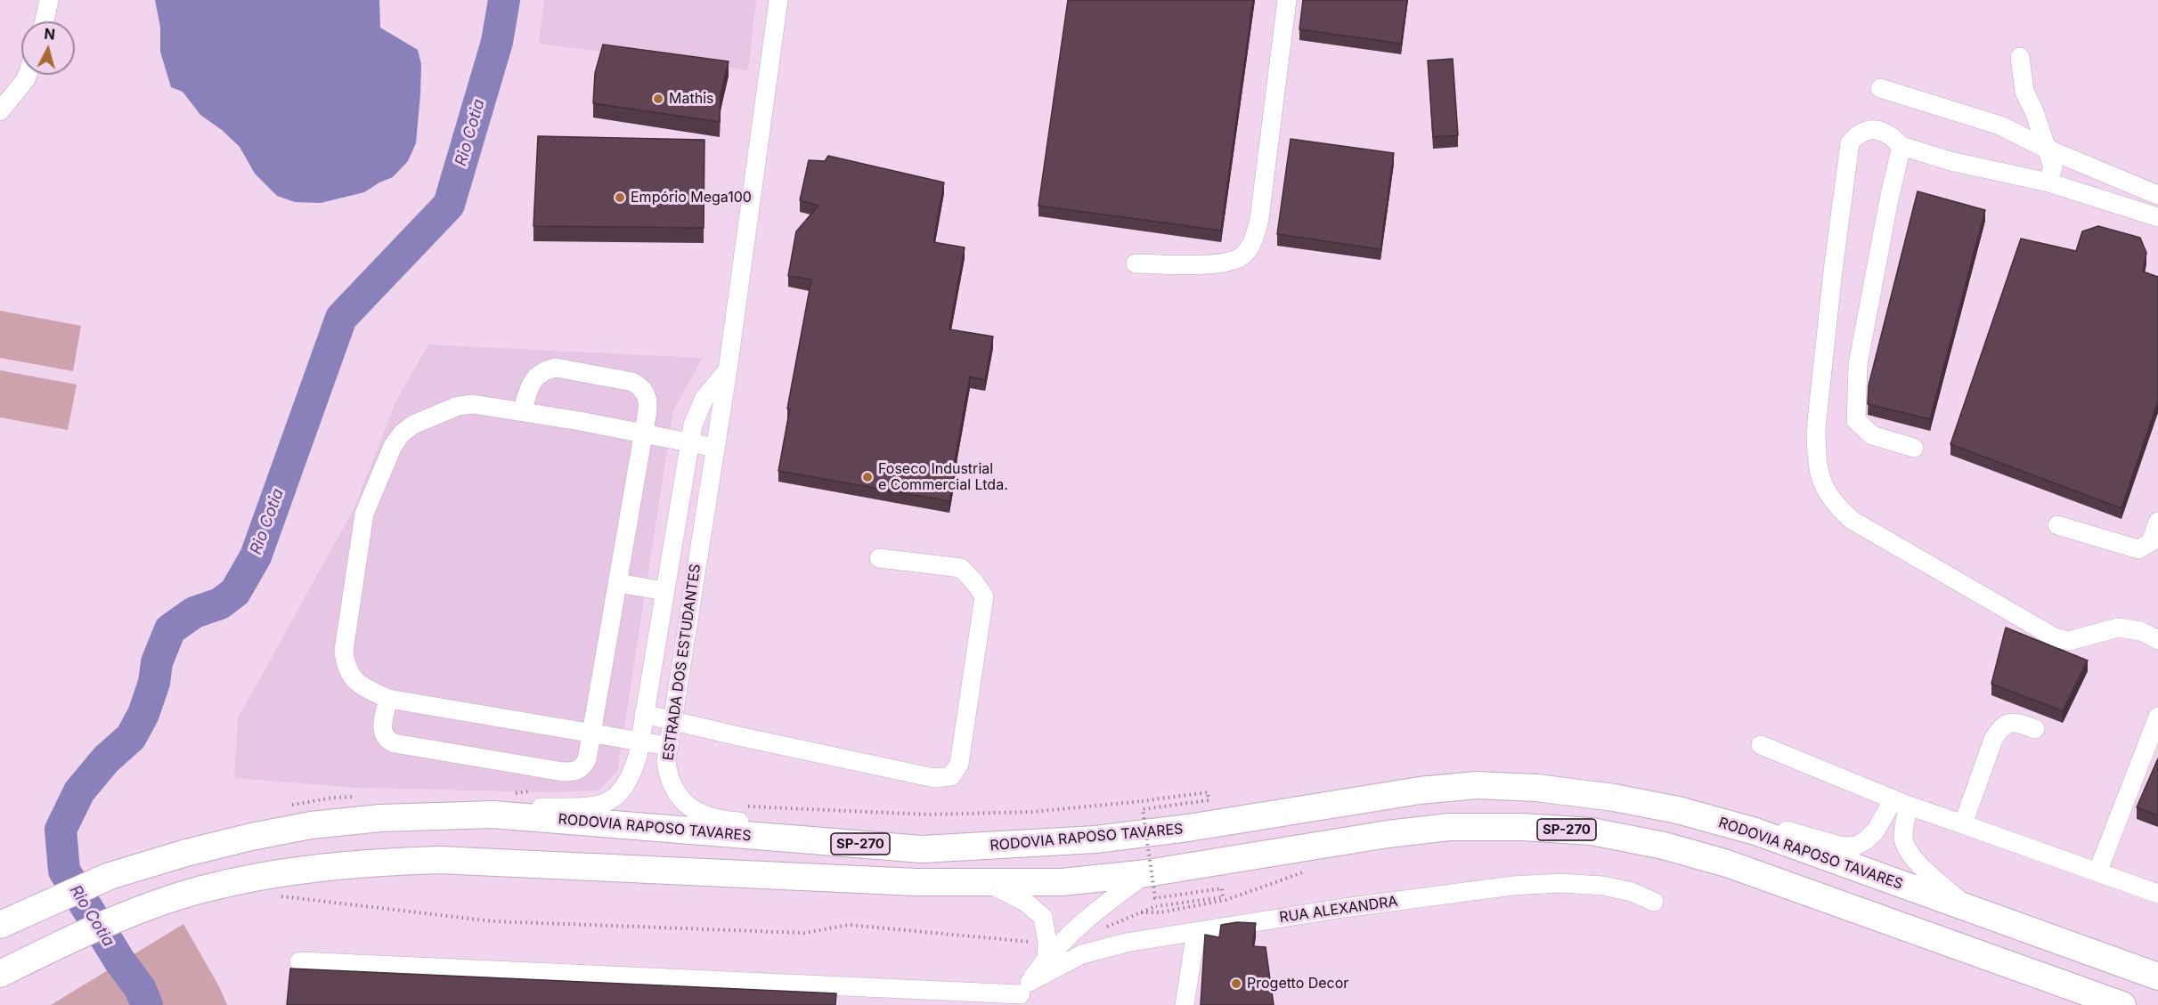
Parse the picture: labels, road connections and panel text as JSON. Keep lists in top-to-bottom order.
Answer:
{
  "streets": {
    "highway": ["RODOVIA RAPOSO TAVARES", "SP-270"],
    "street": ["ESTRADA DOS ESTUDANTES", "RUA ALEXANDRA"]
  },
  "crossings": [
    ["ESTRADA DOS ESTUDANTES", "RODOVIA RAPOSO TAVARES"]
  ],
  "water": ["Rio Cotia"],
  "places": [
    "Mathis",
    "Empório Mega100",
    "Foseco Industrial e Commercial Ltda.",
    "Progetto Decor"
  ],
  "north": "top"
}
